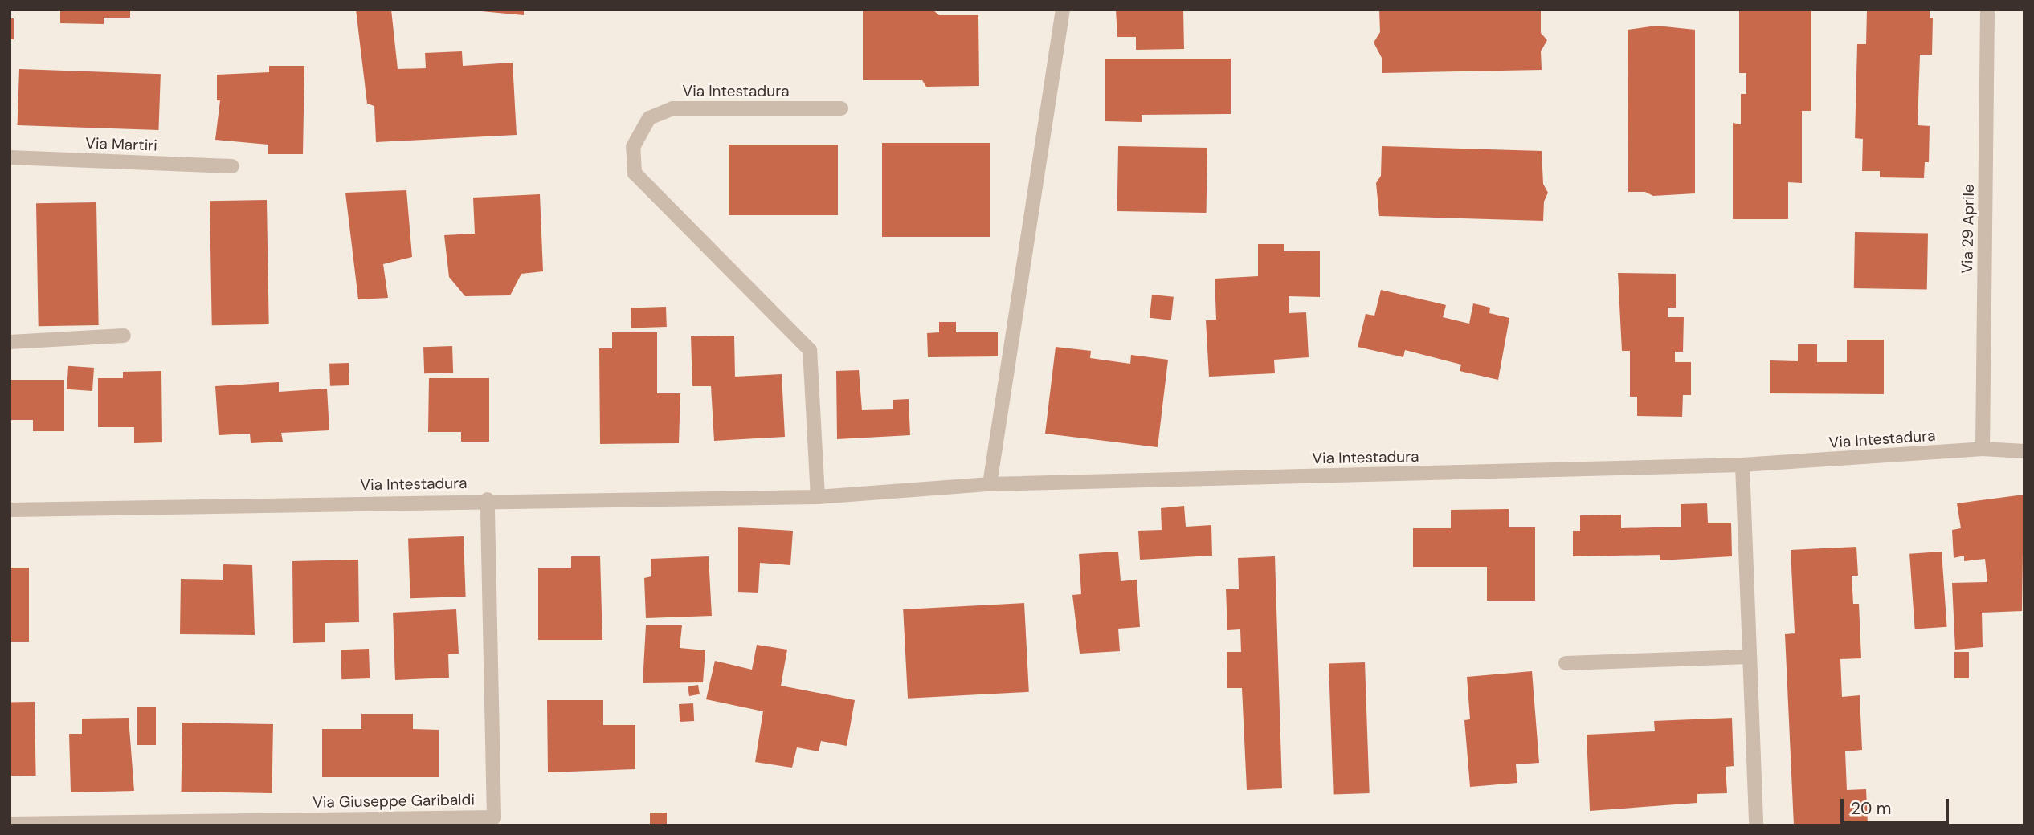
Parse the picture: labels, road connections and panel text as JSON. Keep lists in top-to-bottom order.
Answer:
{
  "streets": {
    "street": [
      "Via Intestadura",
      "Via Martiri",
      "Via 29 Aprile",
      "Via Giuseppe Garibaldi"
    ]
  },
  "crossings": [
    ["Via Intestadura", "Via 29 Aprile"],
    ["Via Intestadura", "Via Giuseppe Garibaldi"]
  ],
  "scale_bar": "20 m"
}
